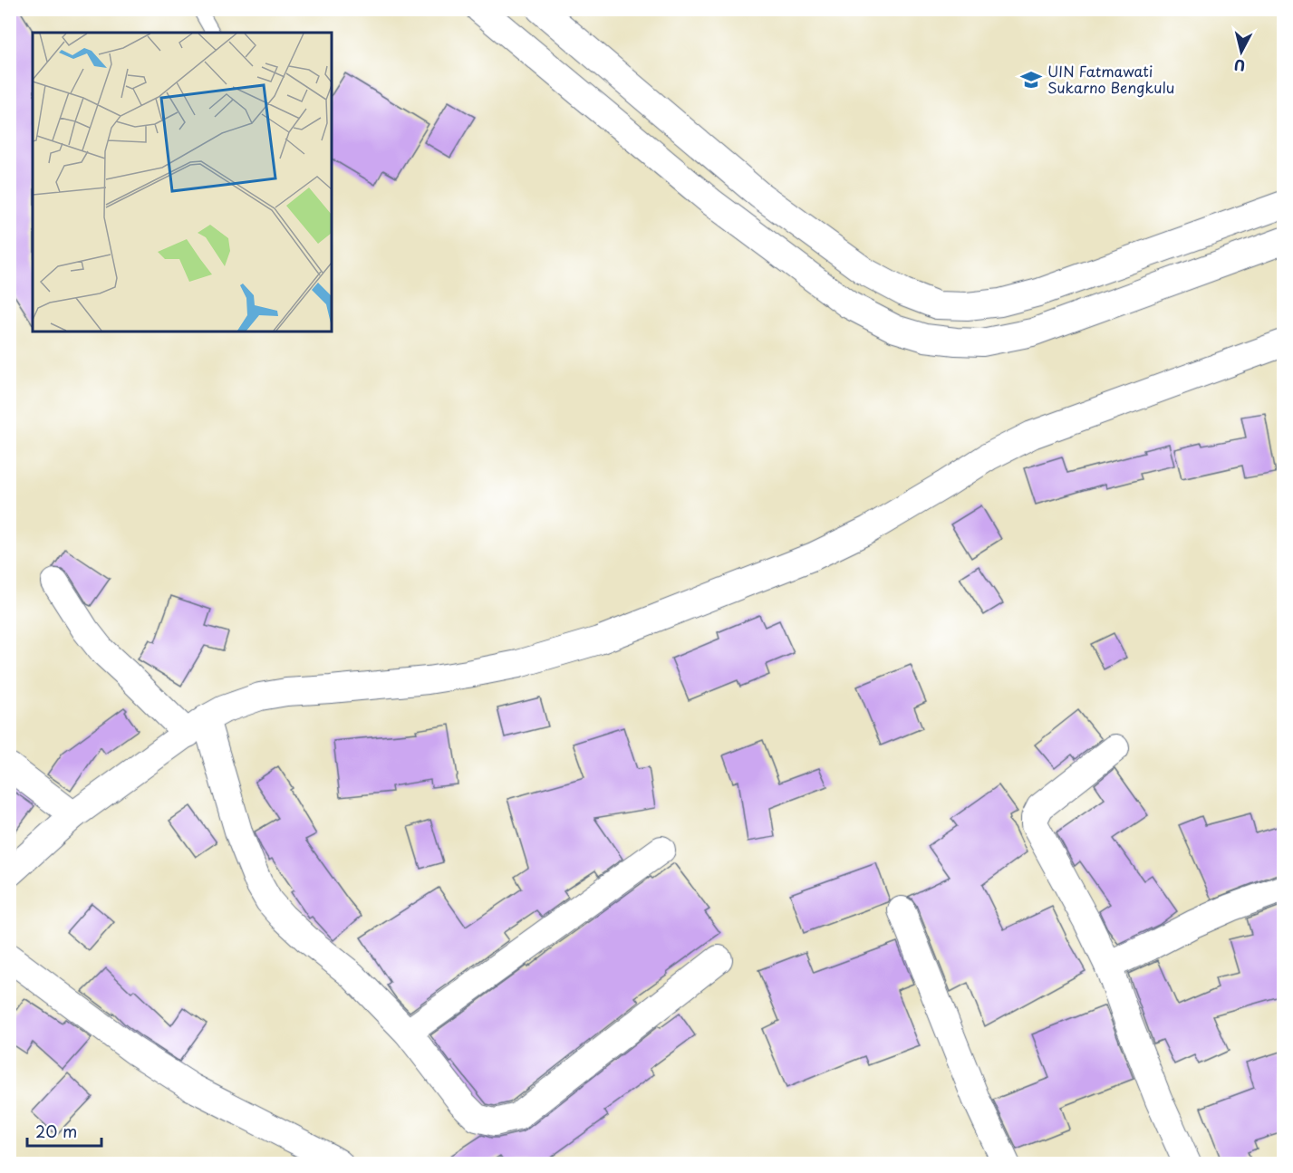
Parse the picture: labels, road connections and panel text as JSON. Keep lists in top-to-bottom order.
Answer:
{
  "places": {
    "school or university": ["UIN Fatmawati Sukarno Bengkulu"]
  },
  "scale_bar": "20 m",
  "north": "bottom"
}
